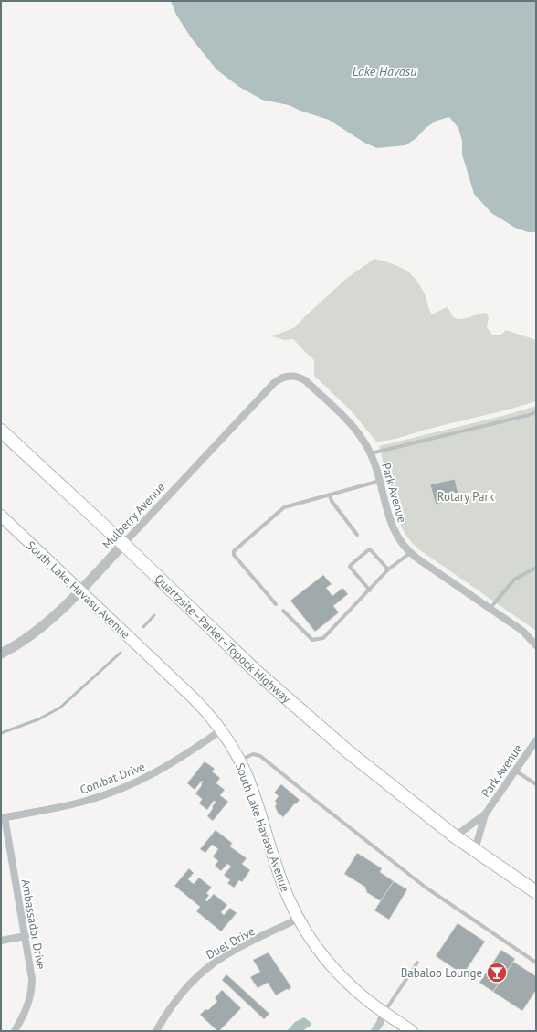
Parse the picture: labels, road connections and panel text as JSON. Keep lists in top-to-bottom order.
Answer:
{
  "streets": {
    "highway": ["Quartzsite–Parker–Topock Highway"],
    "main road": ["South Lake Havasu Avenue"],
    "street": [
      "Park Avenue",
      "Mulberry Avenue",
      "Combat Drive",
      "Ambassador Drive",
      "Duel Drive"
    ]
  },
  "crossings": [
    ["Park Avenue", "Mulberry Avenue"],
    ["Park Avenue", "Quartzsite–Parker–Topock Highway"],
    ["Mulberry Avenue", "South Lake Havasu Avenue"],
    ["Mulberry Avenue", "Quartzsite–Parker–Topock Highway"],
    ["South Lake Havasu Avenue", "Combat Drive"],
    ["South Lake Havasu Avenue", "Duel Drive"],
    ["Combat Drive", "Ambassador Drive"]
  ],
  "water": ["Lake Havasu"],
  "parks": ["Rotary Park"],
  "places": {
    "bar": ["Babaloo Lounge"]
  }
}
